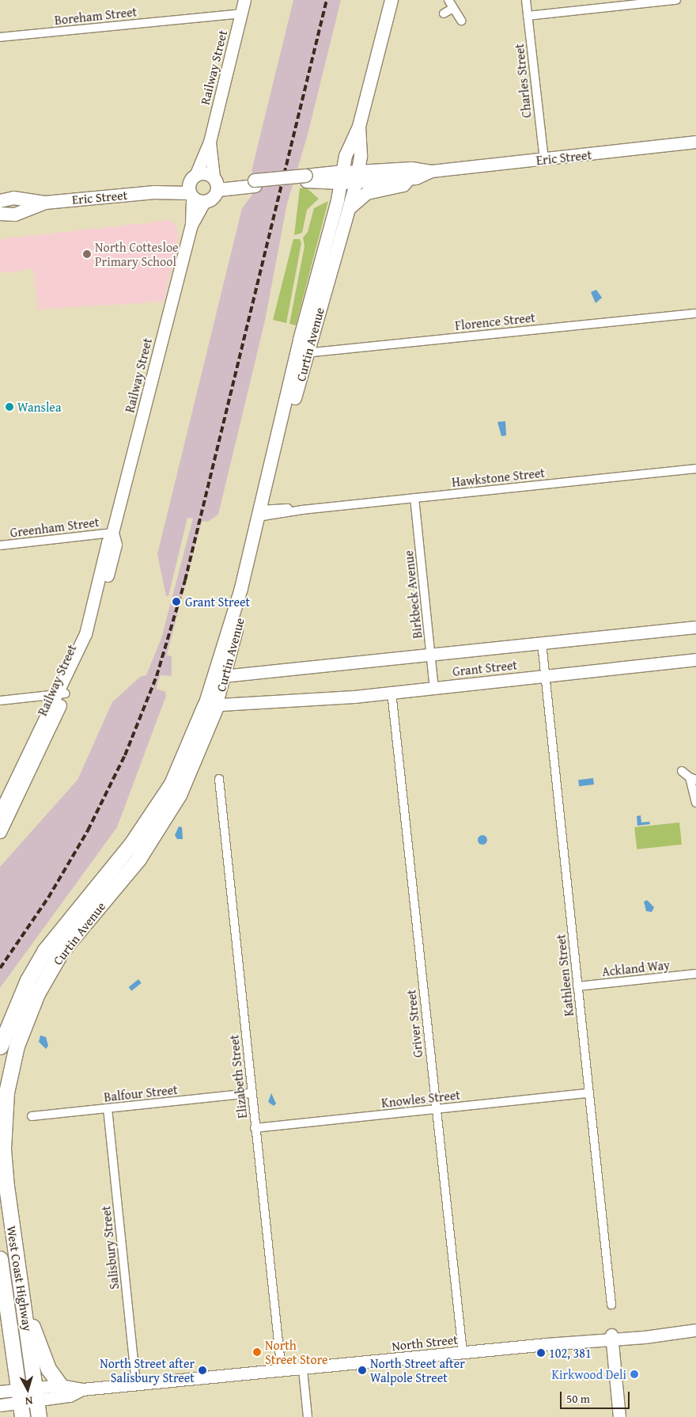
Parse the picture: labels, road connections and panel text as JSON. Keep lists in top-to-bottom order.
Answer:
{
  "streets": {
    "highway": ["Curtin Avenue", "West Coast Highway"],
    "main road": ["Eric Street"],
    "street": [
      "Boreham Street",
      "Railway Street",
      "Charles Street",
      "Florence Street",
      "Hawkstone Street",
      "Greenham Street",
      "Birkbeck Avenue",
      "Grant Street",
      "Ackland Way",
      "Kathleen Street",
      "Griver Street",
      "Elizabeth Street",
      "Balfour Street",
      "Knowles Street",
      "Salisbury Street",
      "North Street"
    ]
  },
  "crossings": [
    ["Boreham Street", "Railway Street"],
    ["Railway Street", "Eric Street"],
    ["Railway Street", "Greenham Street"],
    ["Charles Street", "Eric Street"],
    ["Eric Street", "Curtin Avenue"],
    ["Florence Street", "Curtin Avenue"],
    ["Curtin Avenue", "Hawkstone Street"],
    ["Curtin Avenue", "Grant Street"],
    ["Curtin Avenue", "West Coast Highway"],
    ["Hawkstone Street", "Birkbeck Avenue"],
    ["Birkbeck Avenue", "Grant Street"],
    ["Grant Street", "Kathleen Street"],
    ["Grant Street", "Griver Street"],
    ["Ackland Way", "Kathleen Street"],
    ["Kathleen Street", "Knowles Street"],
    ["Griver Street", "Knowles Street"],
    ["Griver Street", "North Street"],
    ["Elizabeth Street", "Balfour Street"],
    ["Elizabeth Street", "Knowles Street"],
    ["Elizabeth Street", "North Street"],
    ["Balfour Street", "Salisbury Street"],
    ["Salisbury Street", "North Street"],
    ["West Coast Highway", "North Street"]
  ],
  "places": [
    "North Cottesloe Primary School",
    "Wanslea",
    "Grant Street",
    "North Street Store",
    "102, 381",
    "North Street after Salisbury Street",
    "North Street after Walpole Street",
    "Kirkwood Deli"
  ],
  "scale_bar": "50 m",
  "north": "bottom"
}
